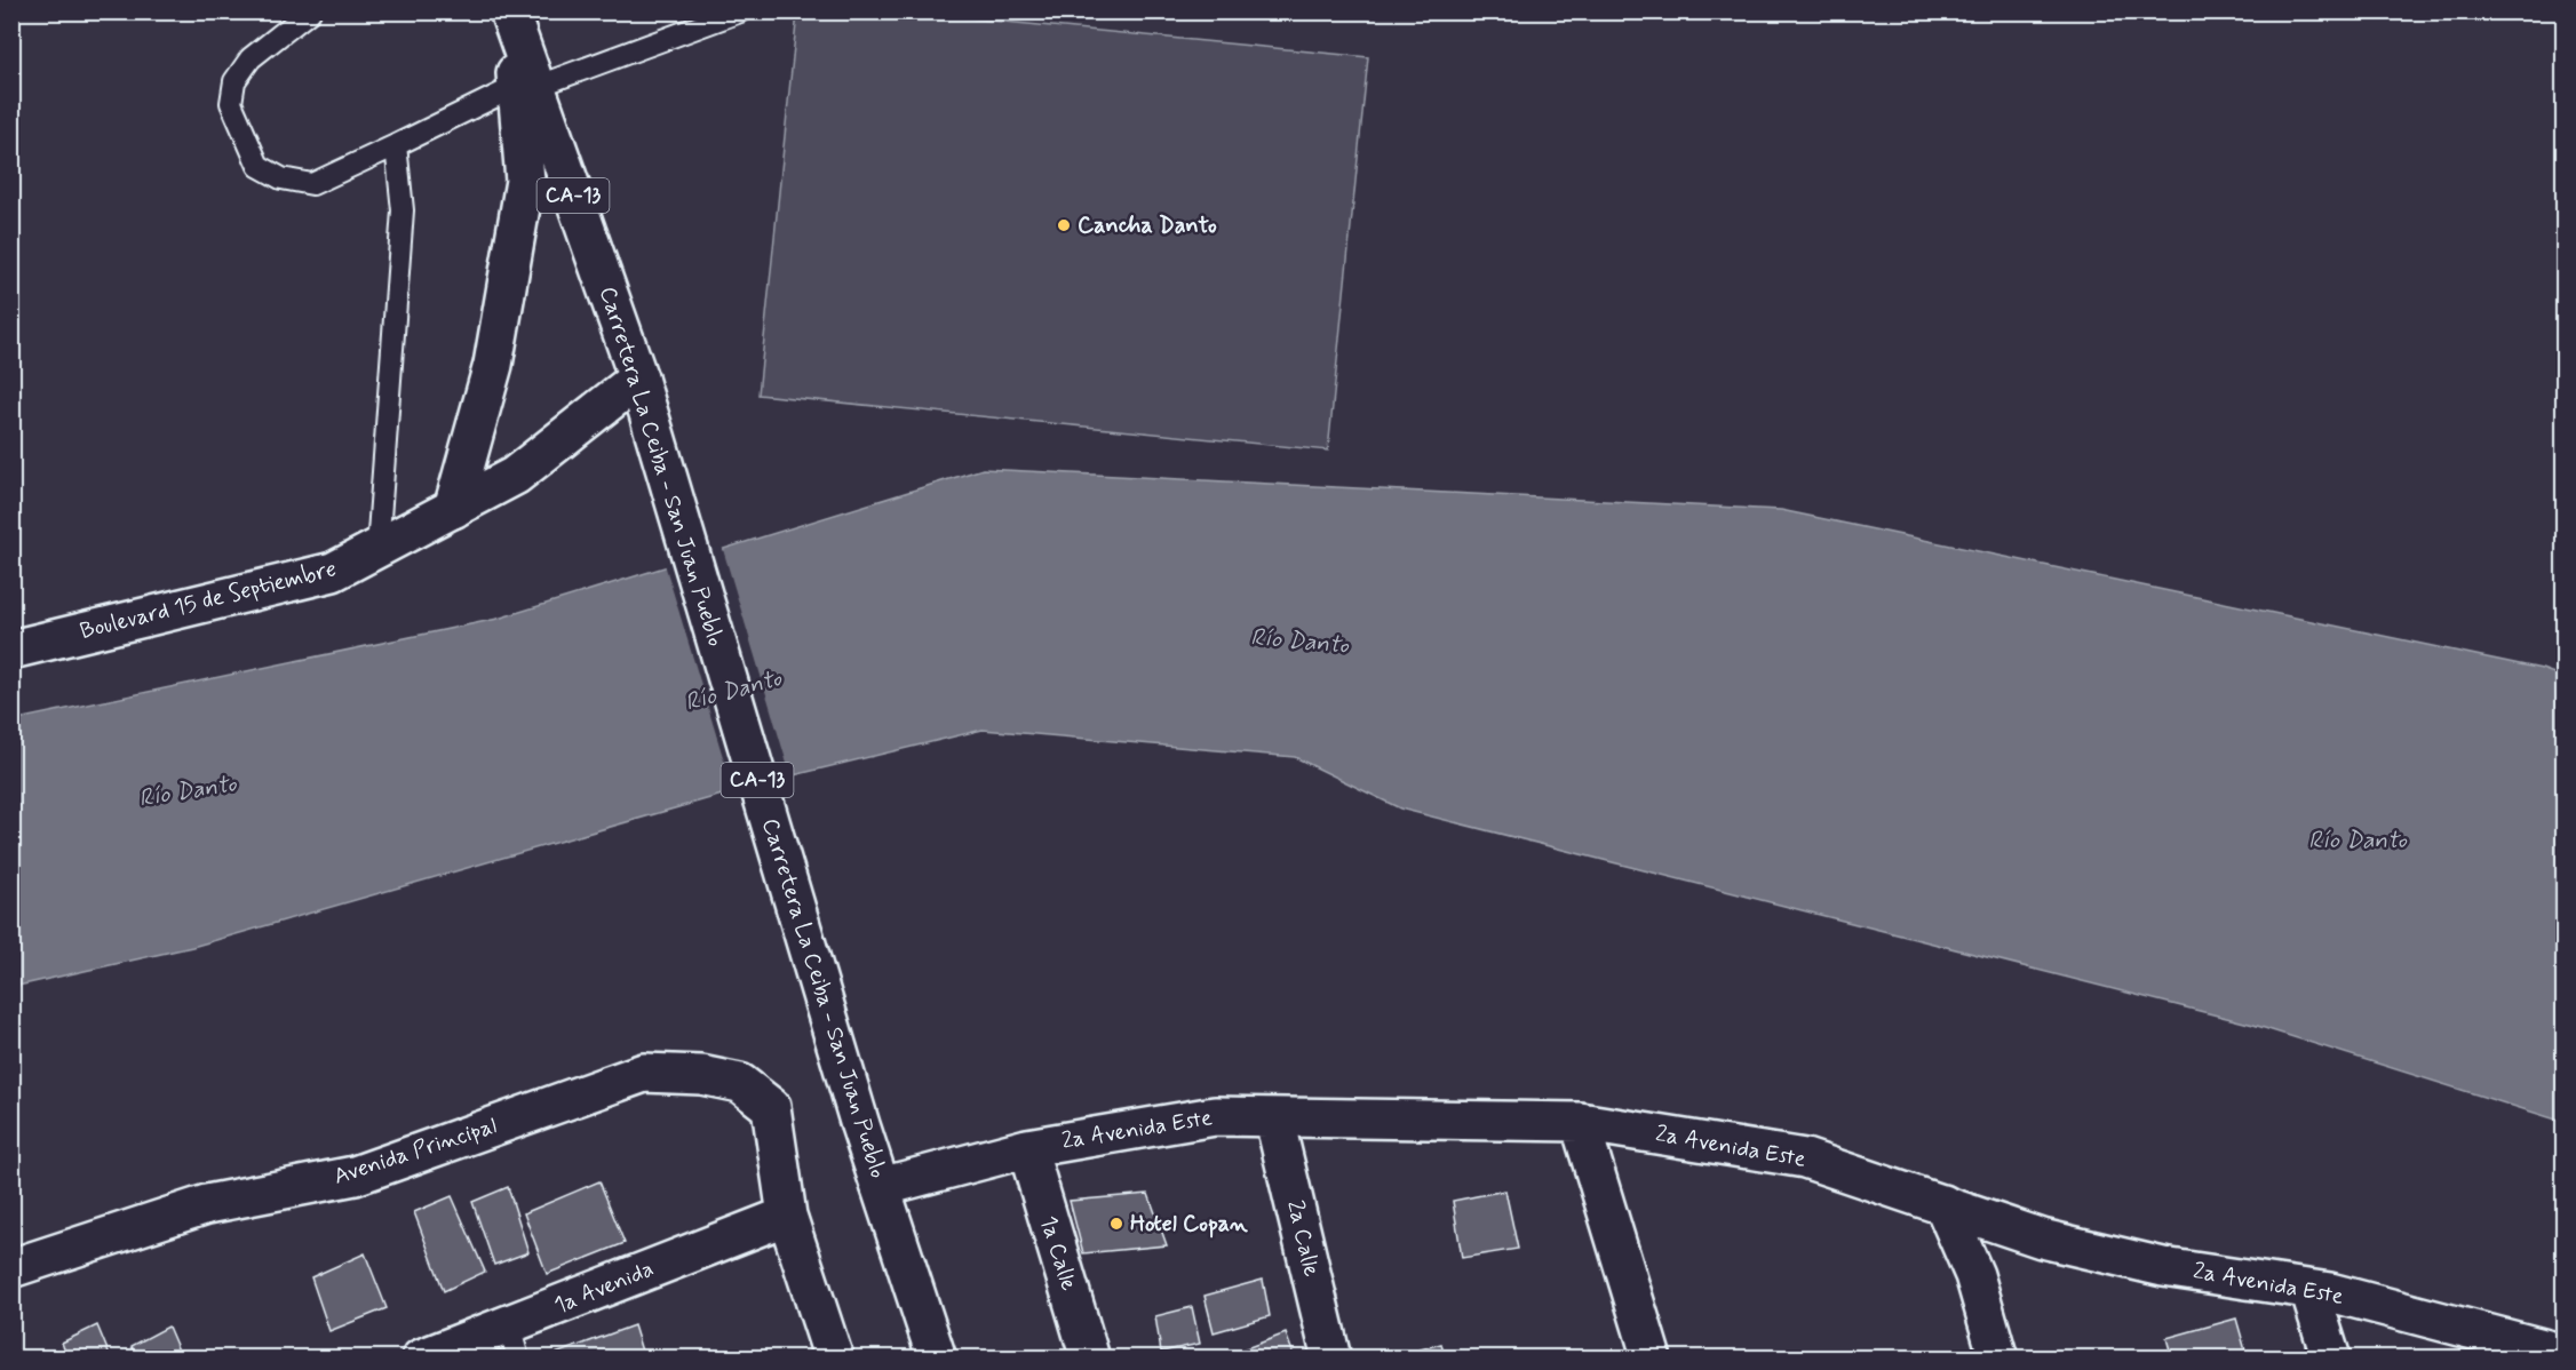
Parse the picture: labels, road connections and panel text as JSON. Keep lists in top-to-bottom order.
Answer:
{
  "streets": {
    "street": [
      "CA-13",
      "Carretera La Ceiba - San Juan Pueblo",
      "Boulevard 15 de Septiembre",
      "2a Avenida Este",
      "Avenida Principal",
      "2a Calle",
      "1a Calle",
      "1a Avenida"
    ]
  },
  "crossings": [
    ["Carretera La Ceiba - San Juan Pueblo", "Boulevard 15 de Septiembre"],
    ["Carretera La Ceiba - San Juan Pueblo", "2a Avenida Este"],
    ["2a Avenida Este", "2a Calle"],
    ["2a Avenida Este", "1a Calle"],
    ["Avenida Principal", "1a Avenida"]
  ],
  "water": ["Río Danto"],
  "places": ["Cancha Danto", "Hotel Copan"]
}
